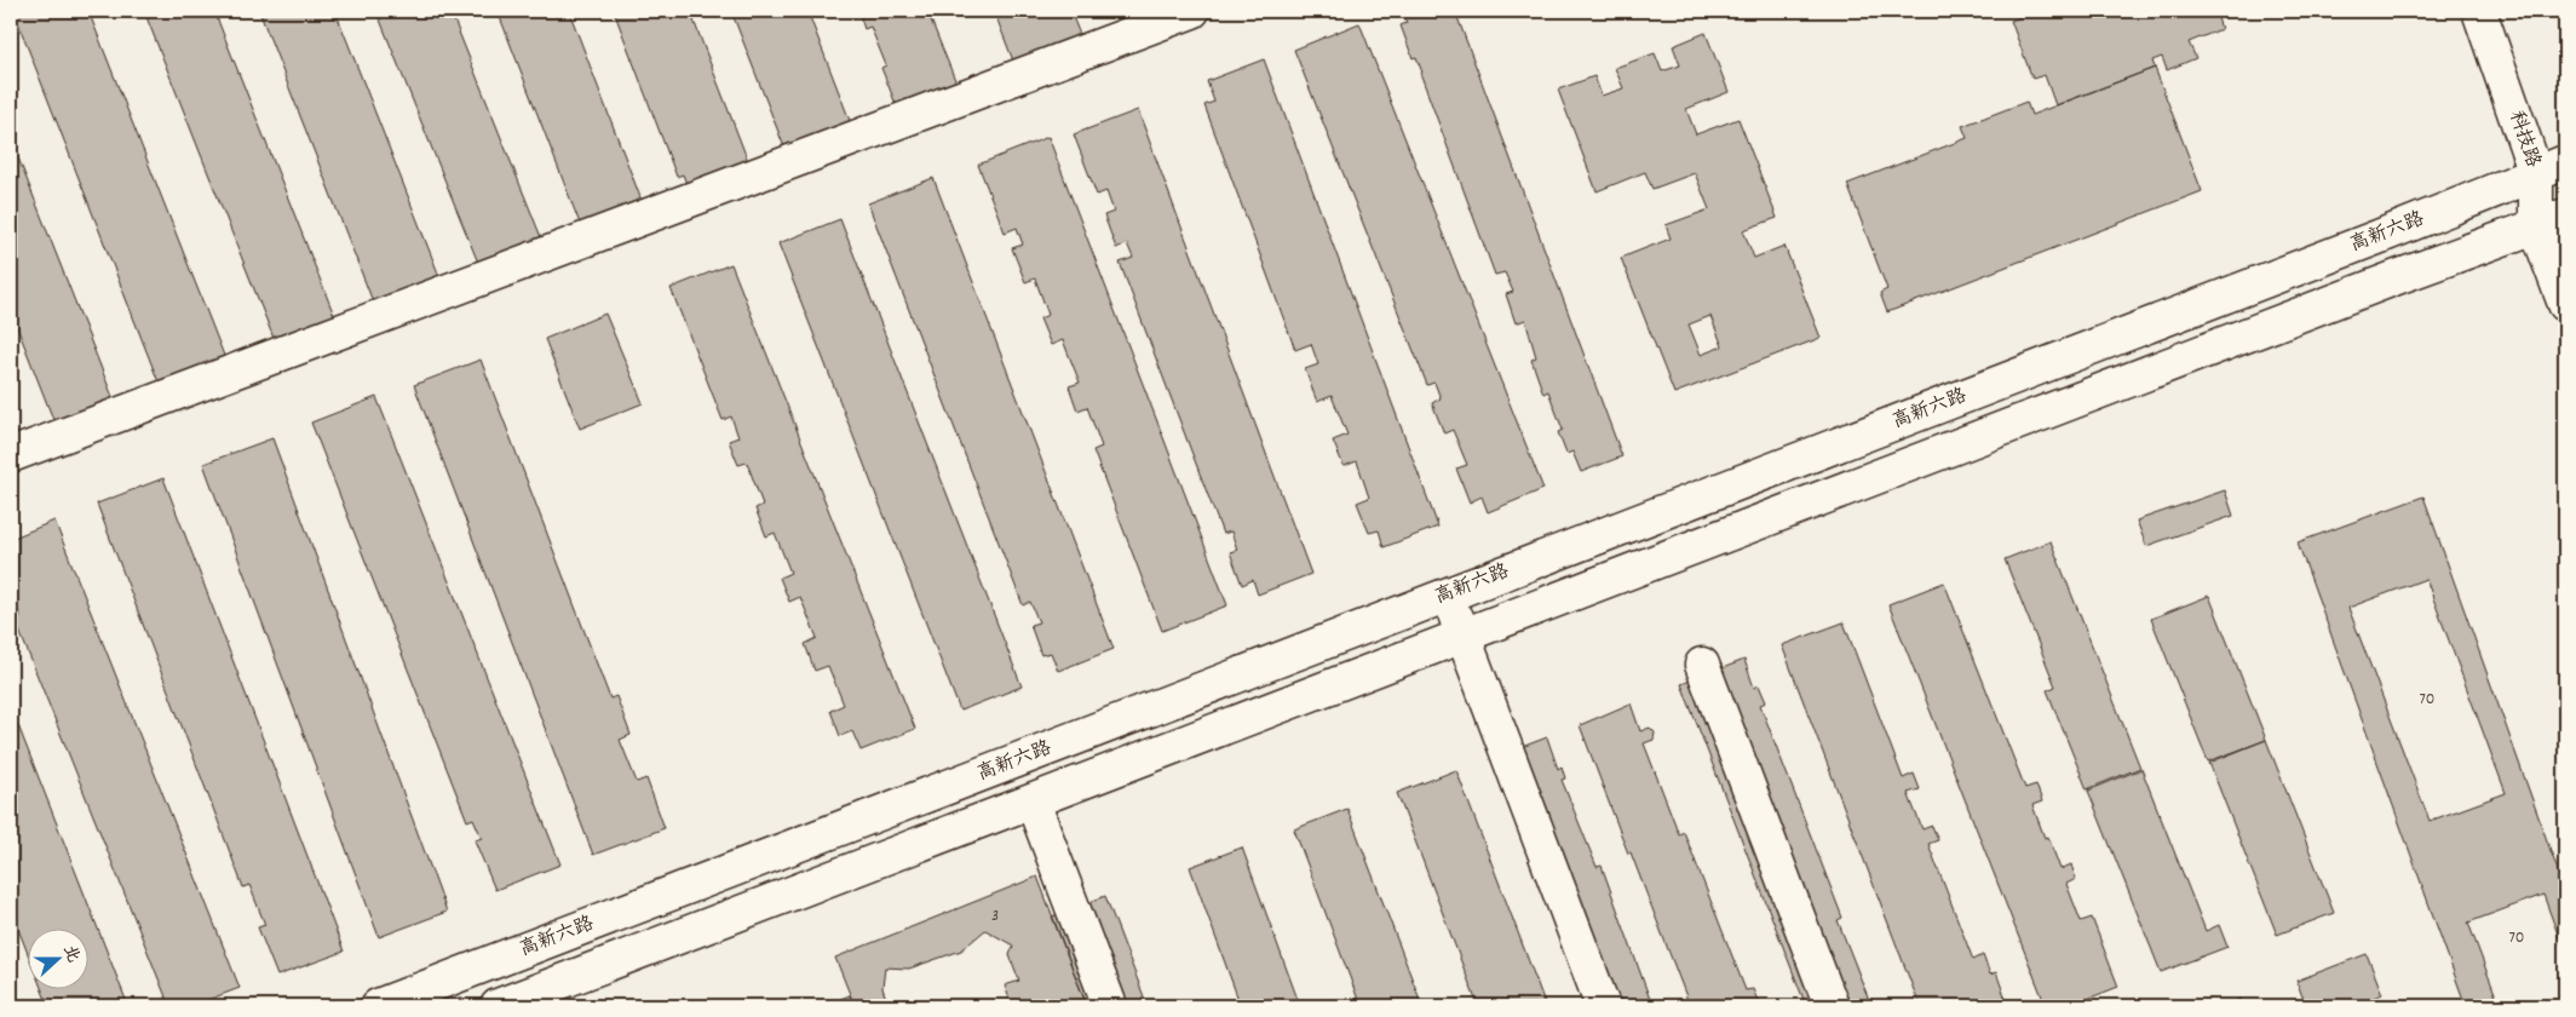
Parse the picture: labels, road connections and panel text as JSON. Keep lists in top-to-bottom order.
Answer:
{
  "streets": {
    "street": ["科技路", "高新六路"]
  },
  "crossings": [
    ["科技路", "高新六路"]
  ],
  "house_numbers": ["70", "3", "70"],
  "north": "right"
}
